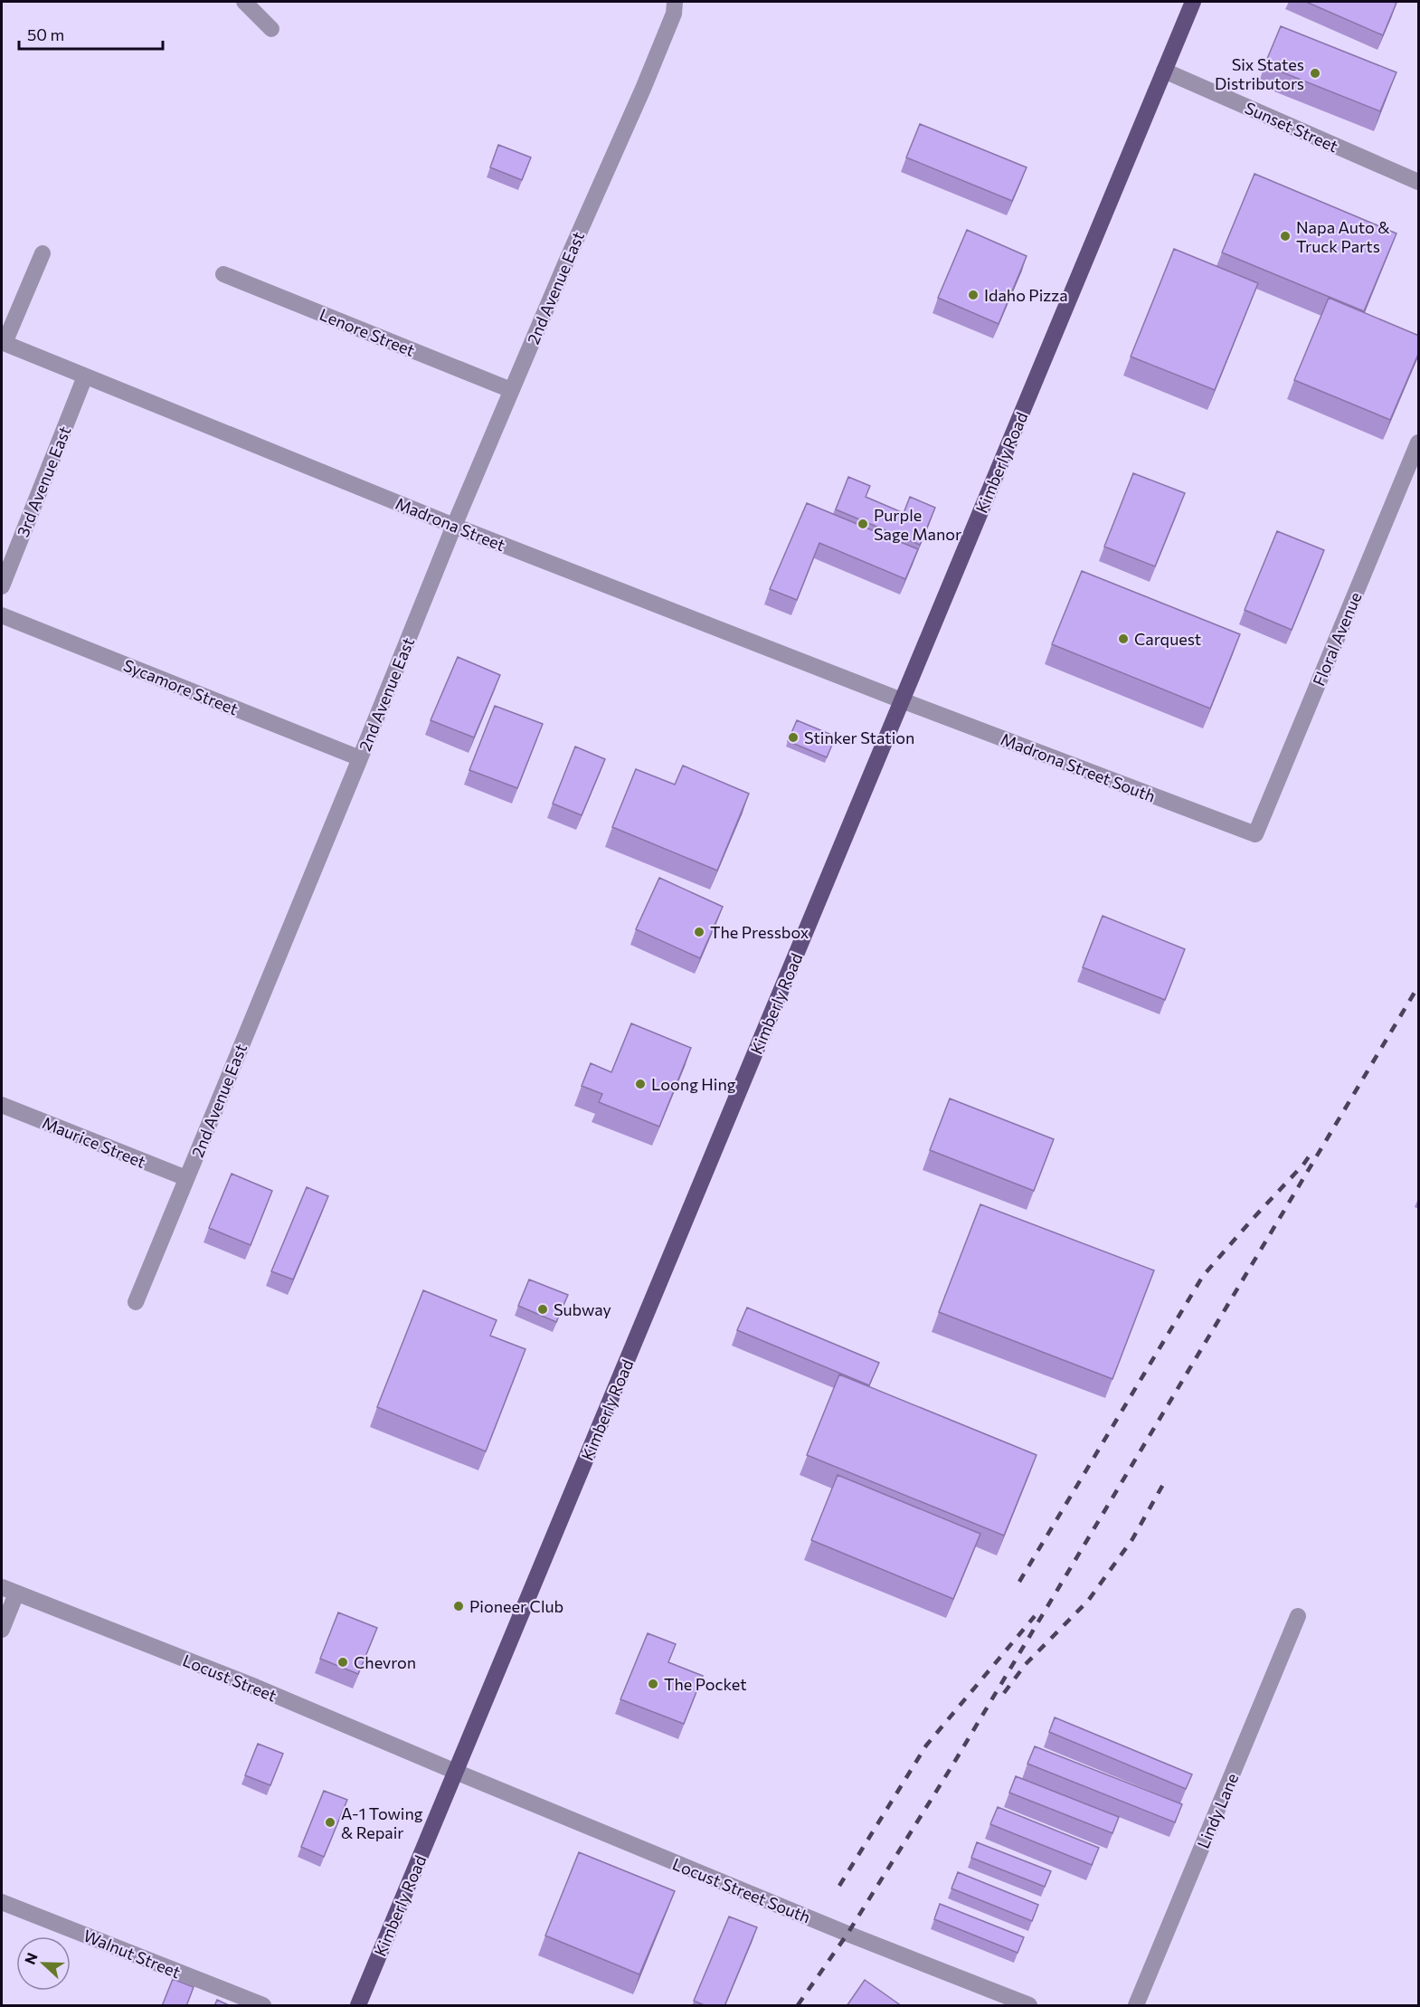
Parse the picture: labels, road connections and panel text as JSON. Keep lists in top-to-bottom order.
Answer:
{
  "streets": {
    "main road": ["Kimberly Road"],
    "street": [
      "Sunset Street",
      "2nd Avenue East",
      "Lenore Street",
      "3rd Avenue East",
      "Madrona Street",
      "Floral Avenue",
      "Sycamore Street",
      "Madrona Street South",
      "Maurice Street",
      "Locust Street",
      "Lindy Lane",
      "Locust Street South",
      "Walnut Street"
    ]
  },
  "crossings": [
    ["Sunset Street", "Kimberly Road"],
    ["2nd Avenue East", "Lenore Street"],
    ["2nd Avenue East", "Madrona Street"],
    ["2nd Avenue East", "Sycamore Street"],
    ["2nd Avenue East", "Maurice Street"],
    ["Kimberly Road", "Madrona Street"],
    ["Kimberly Road", "Madrona Street South"],
    ["Kimberly Road", "Locust Street"],
    ["Kimberly Road", "Locust Street South"],
    ["3rd Avenue East", "Madrona Street"],
    ["Madrona Street", "Madrona Street South"],
    ["Floral Avenue", "Madrona Street South"],
    ["Locust Street", "Locust Street South"]
  ],
  "places": [
    "Six States Distributors",
    "Napa Auto & Truck Parts",
    "Idaho Pizza",
    "Purple Sage Manor",
    "Carquest",
    "Stinker Station",
    "The Pressbox",
    "Loong Hing",
    "Subway",
    "Pioneer Club",
    "Chevron",
    "The Pocket",
    "A-1 Towing & Repair"
  ],
  "scale_bar": "50 m",
  "north": "left"
}
